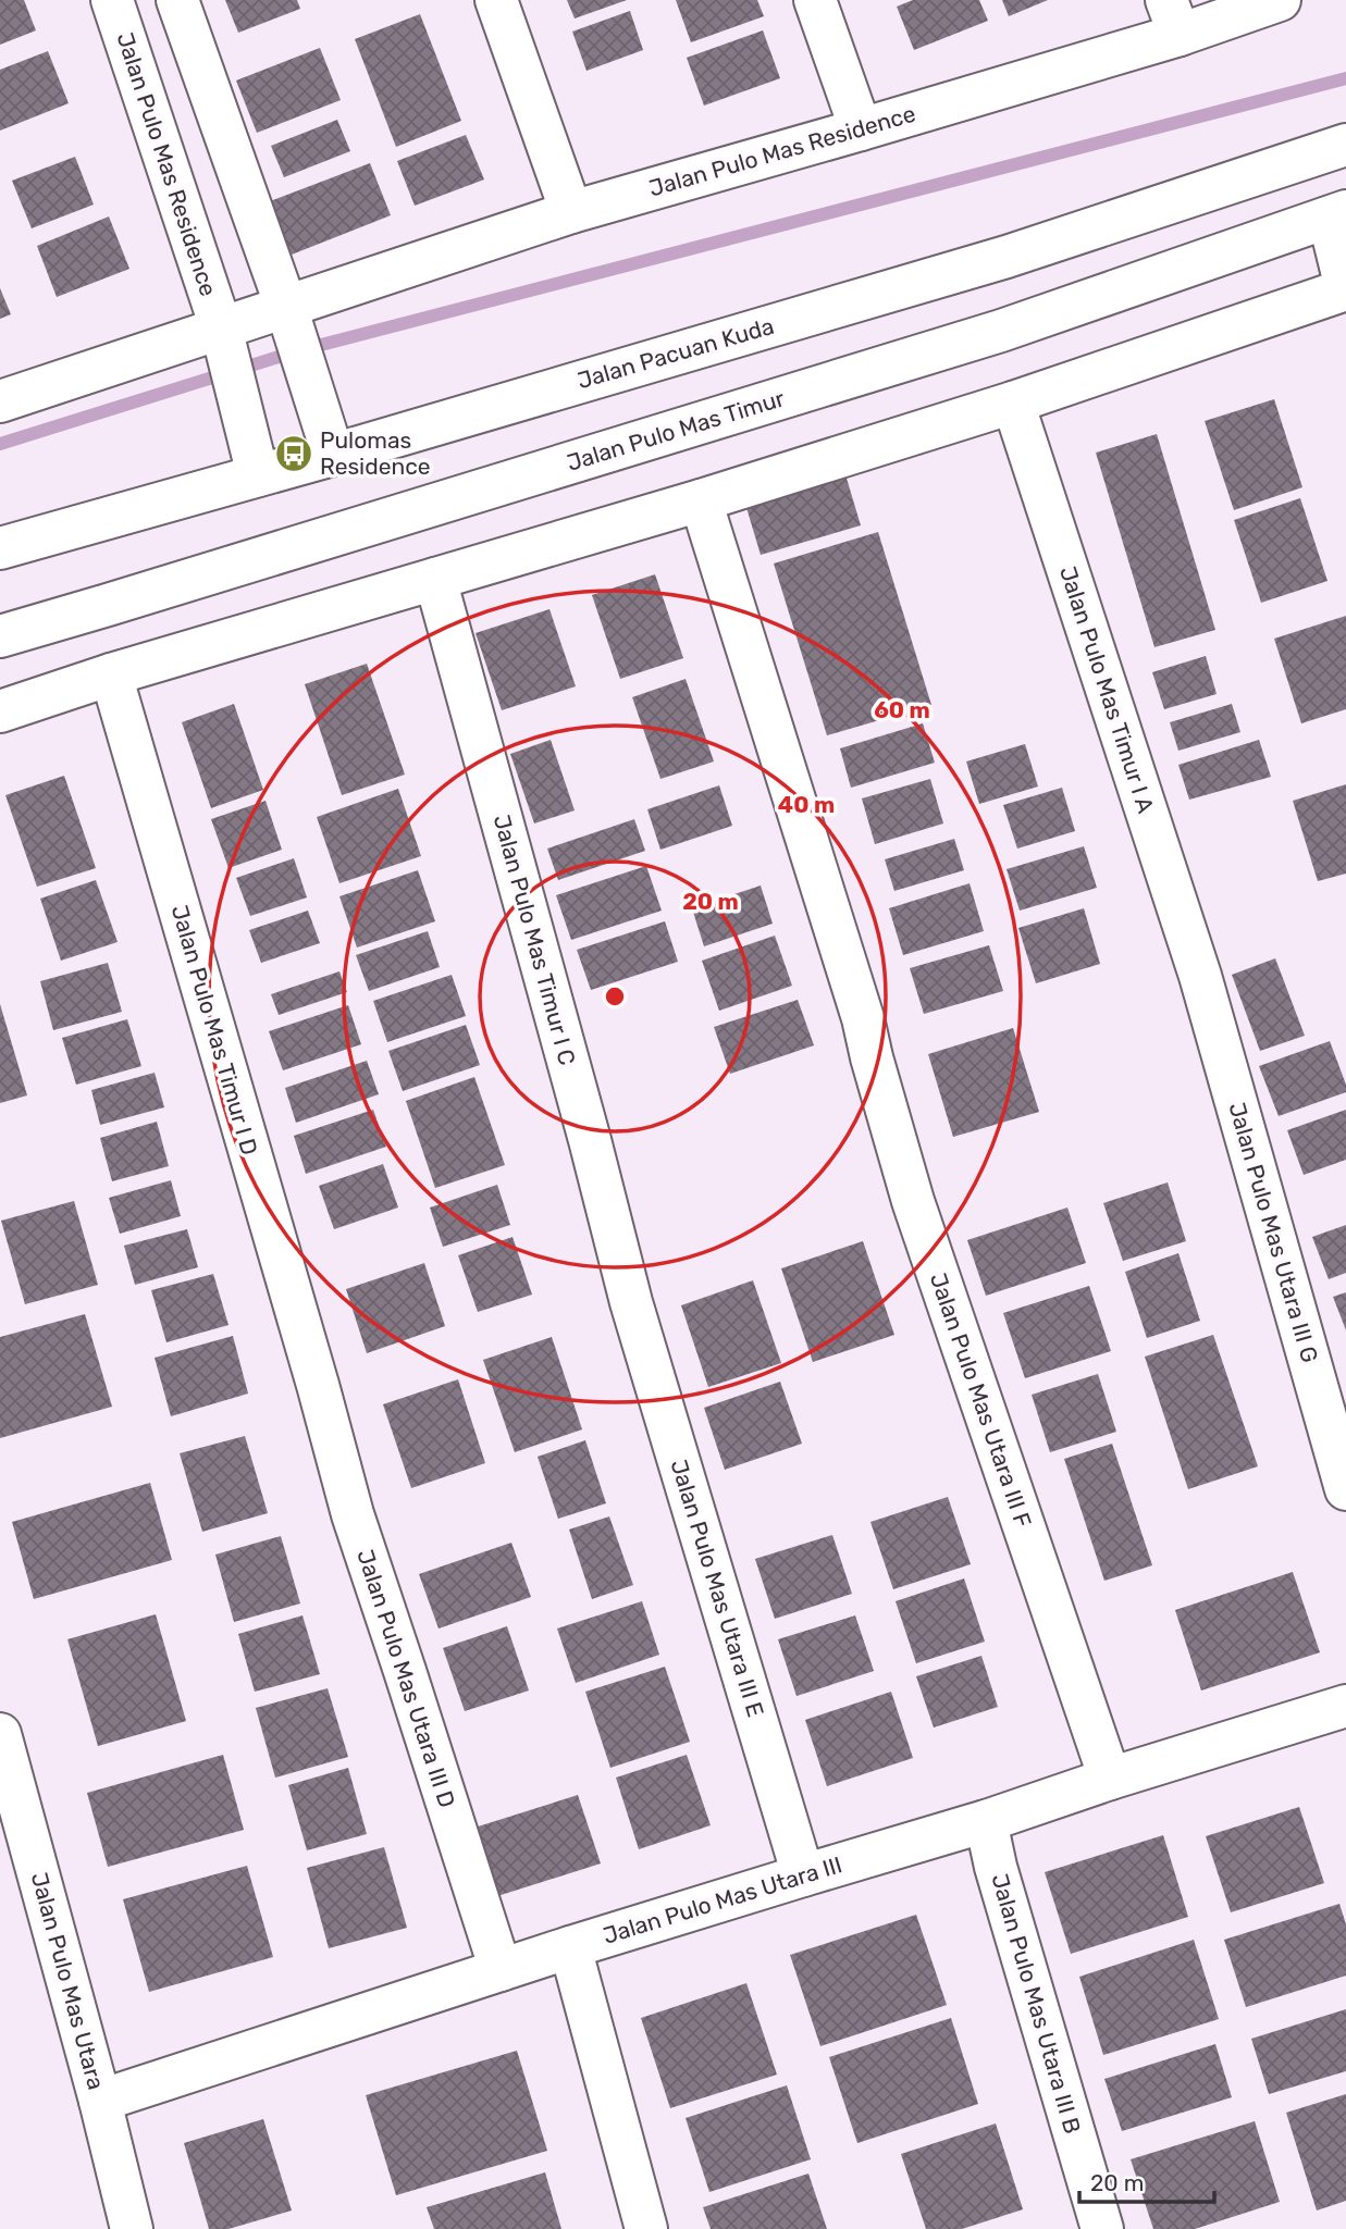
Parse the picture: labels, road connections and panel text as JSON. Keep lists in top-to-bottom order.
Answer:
{
  "streets": {
    "street": [
      "Jalan Pulo Mas Residence",
      "Jalan Pacuan Kuda",
      "Jalan Pulo Mas Timur",
      "Jalan Pulo Mas Timur I A",
      "Jalan Pulo Mas Timur I C",
      "Jalan Pulo Mas Timur I D",
      "Jalan Pulo Mas Utara III G",
      "Jalan Pulo Mas Utara III F",
      "Jalan Pulo Mas Utara III E",
      "Jalan Pulo Mas Utara III D",
      "Jalan Pulo Mas Utara III",
      "Jalan Pulo Mas Utara",
      "Jalan Pulo Mas Utara III B"
    ]
  },
  "crossings": [
    ["Jalan Pulo Mas Residence", "Jalan Pacuan Kuda"],
    ["Jalan Pulo Mas Timur I A", "Jalan Pulo Mas Utara III G"],
    ["Jalan Pulo Mas Timur I C", "Jalan Pulo Mas Utara III E"],
    ["Jalan Pulo Mas Timur I D", "Jalan Pulo Mas Utara III D"],
    ["Jalan Pulo Mas Utara III F", "Jalan Pulo Mas Utara III"],
    ["Jalan Pulo Mas Utara III E", "Jalan Pulo Mas Utara III"],
    ["Jalan Pulo Mas Utara III D", "Jalan Pulo Mas Utara III"],
    ["Jalan Pulo Mas Utara III", "Jalan Pulo Mas Utara"],
    ["Jalan Pulo Mas Utara III", "Jalan Pulo Mas Utara III B"]
  ],
  "places": {
    "bus stop": ["Pulomas Residence"]
  },
  "scale_bar": "20 m",
  "rings": ["60 m", "40 m", "20 m"]
}
